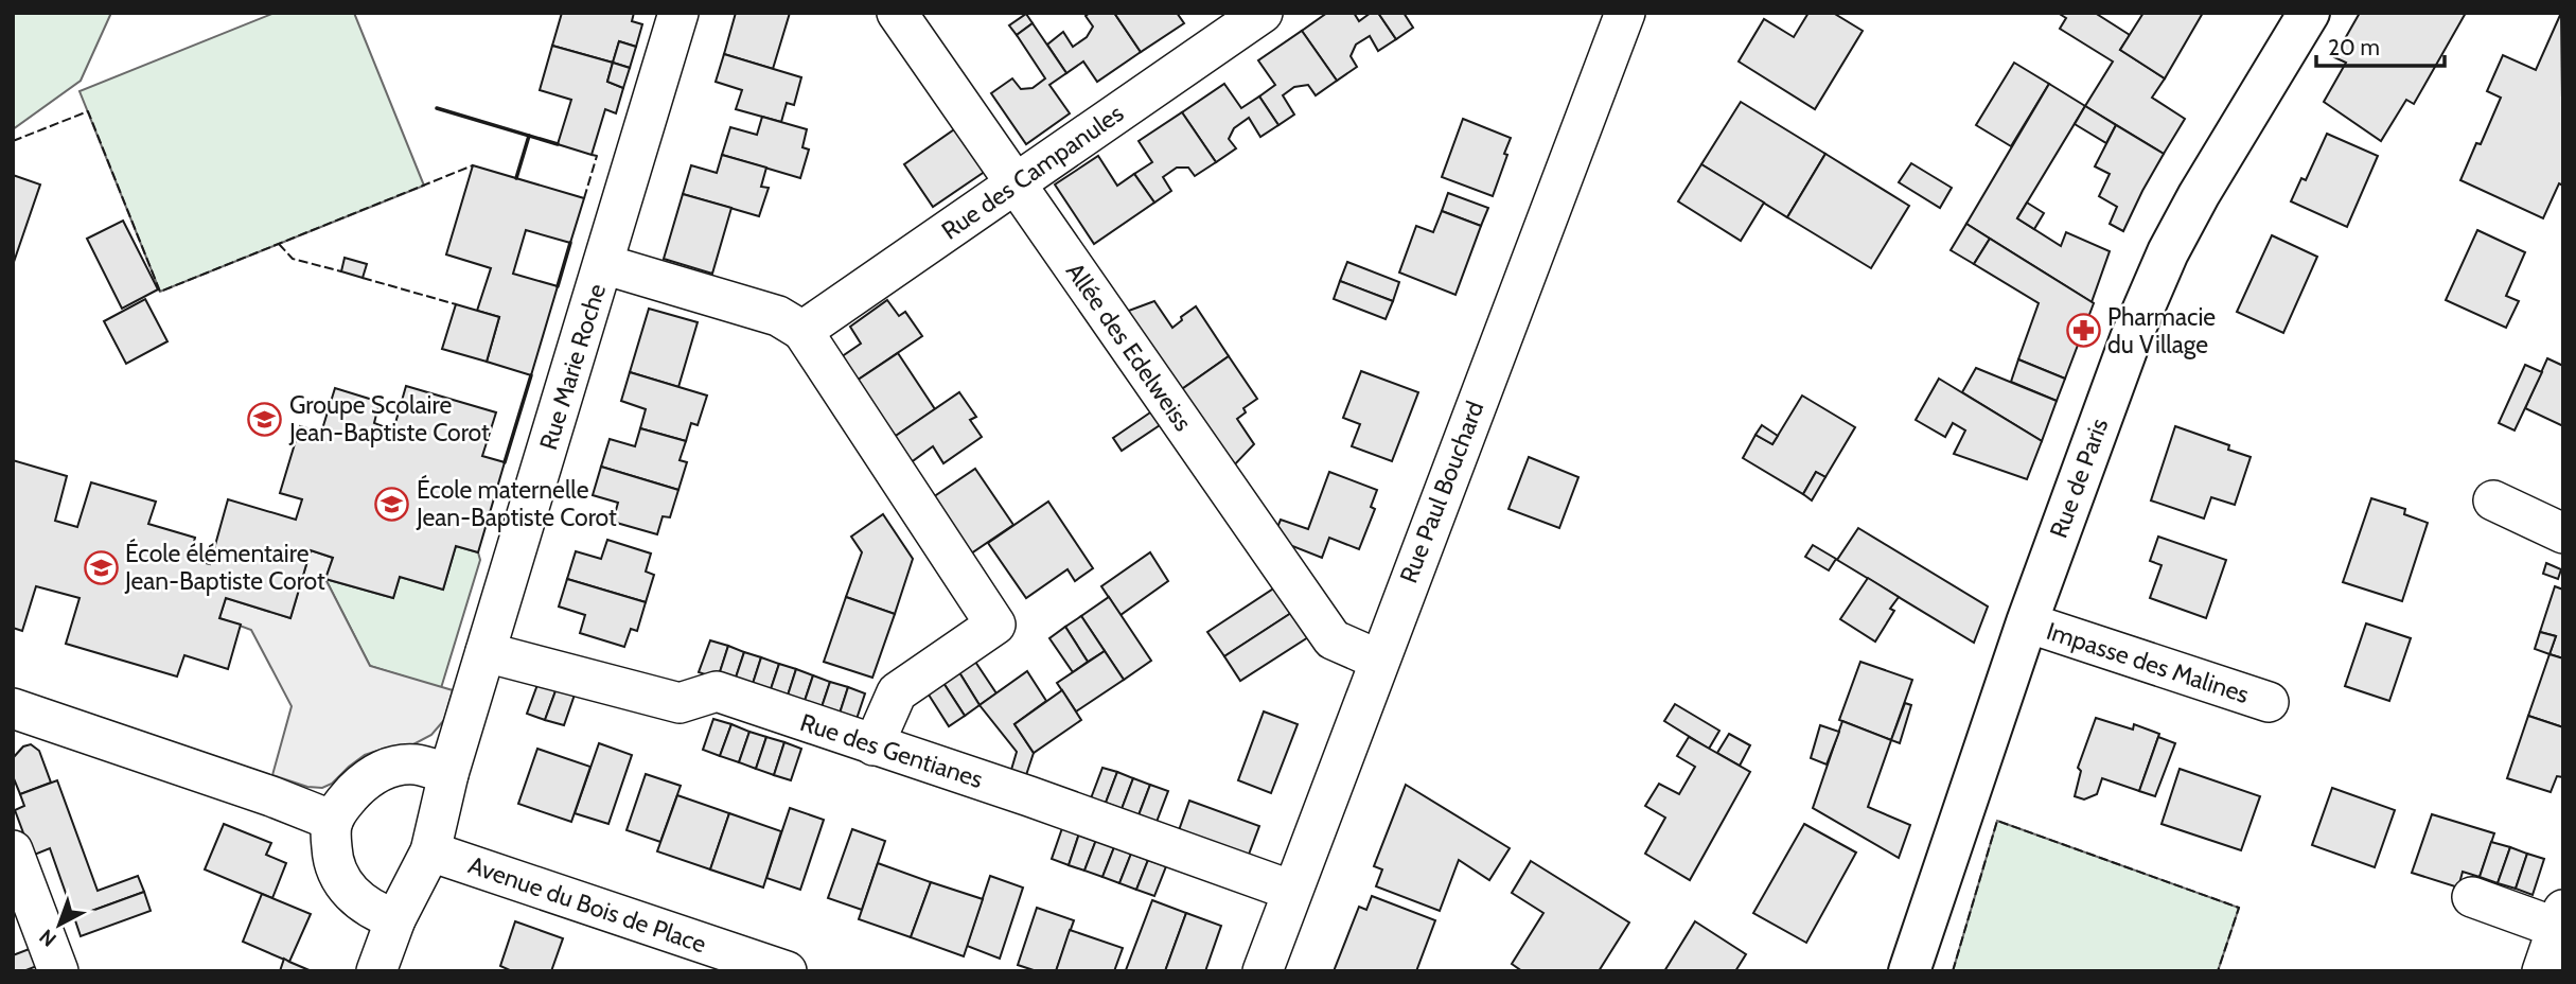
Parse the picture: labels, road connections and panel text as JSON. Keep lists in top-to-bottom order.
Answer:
{
  "streets": {
    "street": [
      "Rue des Campanules",
      "Allée des Edelweiss",
      "Rue Marie Roche",
      "Rue de Paris",
      "Rue Paul Bouchard",
      "Impasse des Malines",
      "Rue des Gentianes",
      "Avenue du Bois de Place"
    ]
  },
  "crossings": [
    ["Rue des Campanules", "Allée des Edelweiss"],
    ["Allée des Edelweiss", "Rue Paul Bouchard"],
    ["Rue Marie Roche", "Rue des Gentianes"],
    ["Rue Marie Roche", "Avenue du Bois de Place"],
    ["Rue de Paris", "Impasse des Malines"],
    ["Rue Paul Bouchard", "Rue des Gentianes"]
  ],
  "places": {
    "pharmacy": ["Pharmacie du Village"],
    "school or university": ["Groupe Scolaire Jean-Baptiste Corot", "École maternelle Jean-Baptiste Corot", "École élémentaire Jean-Baptiste Corot"]
  },
  "scale_bar": "20 m",
  "north": "bottom left"
}
